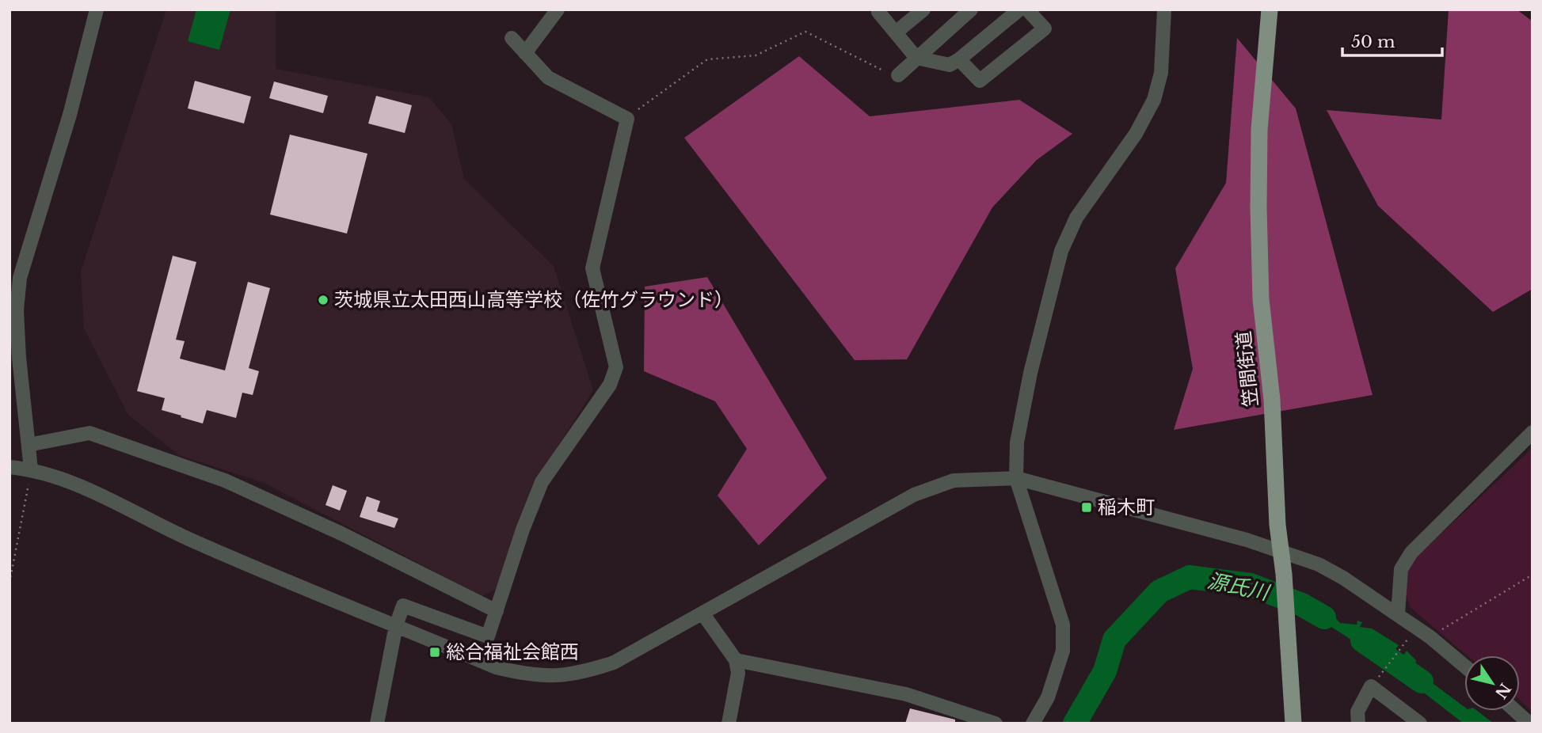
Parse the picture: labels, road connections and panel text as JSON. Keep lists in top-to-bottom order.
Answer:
{
  "streets": {
    "main road": ["笠間街道"]
  },
  "water": ["源氏川"],
  "places": {
    "other": ["茨城県立太田西山高等学校（佐竹グラウンド）"],
    "transit": ["稲木町", "総合福祉会館西"]
  },
  "scale_bar": "50 m",
  "north": "bottom right"
}
